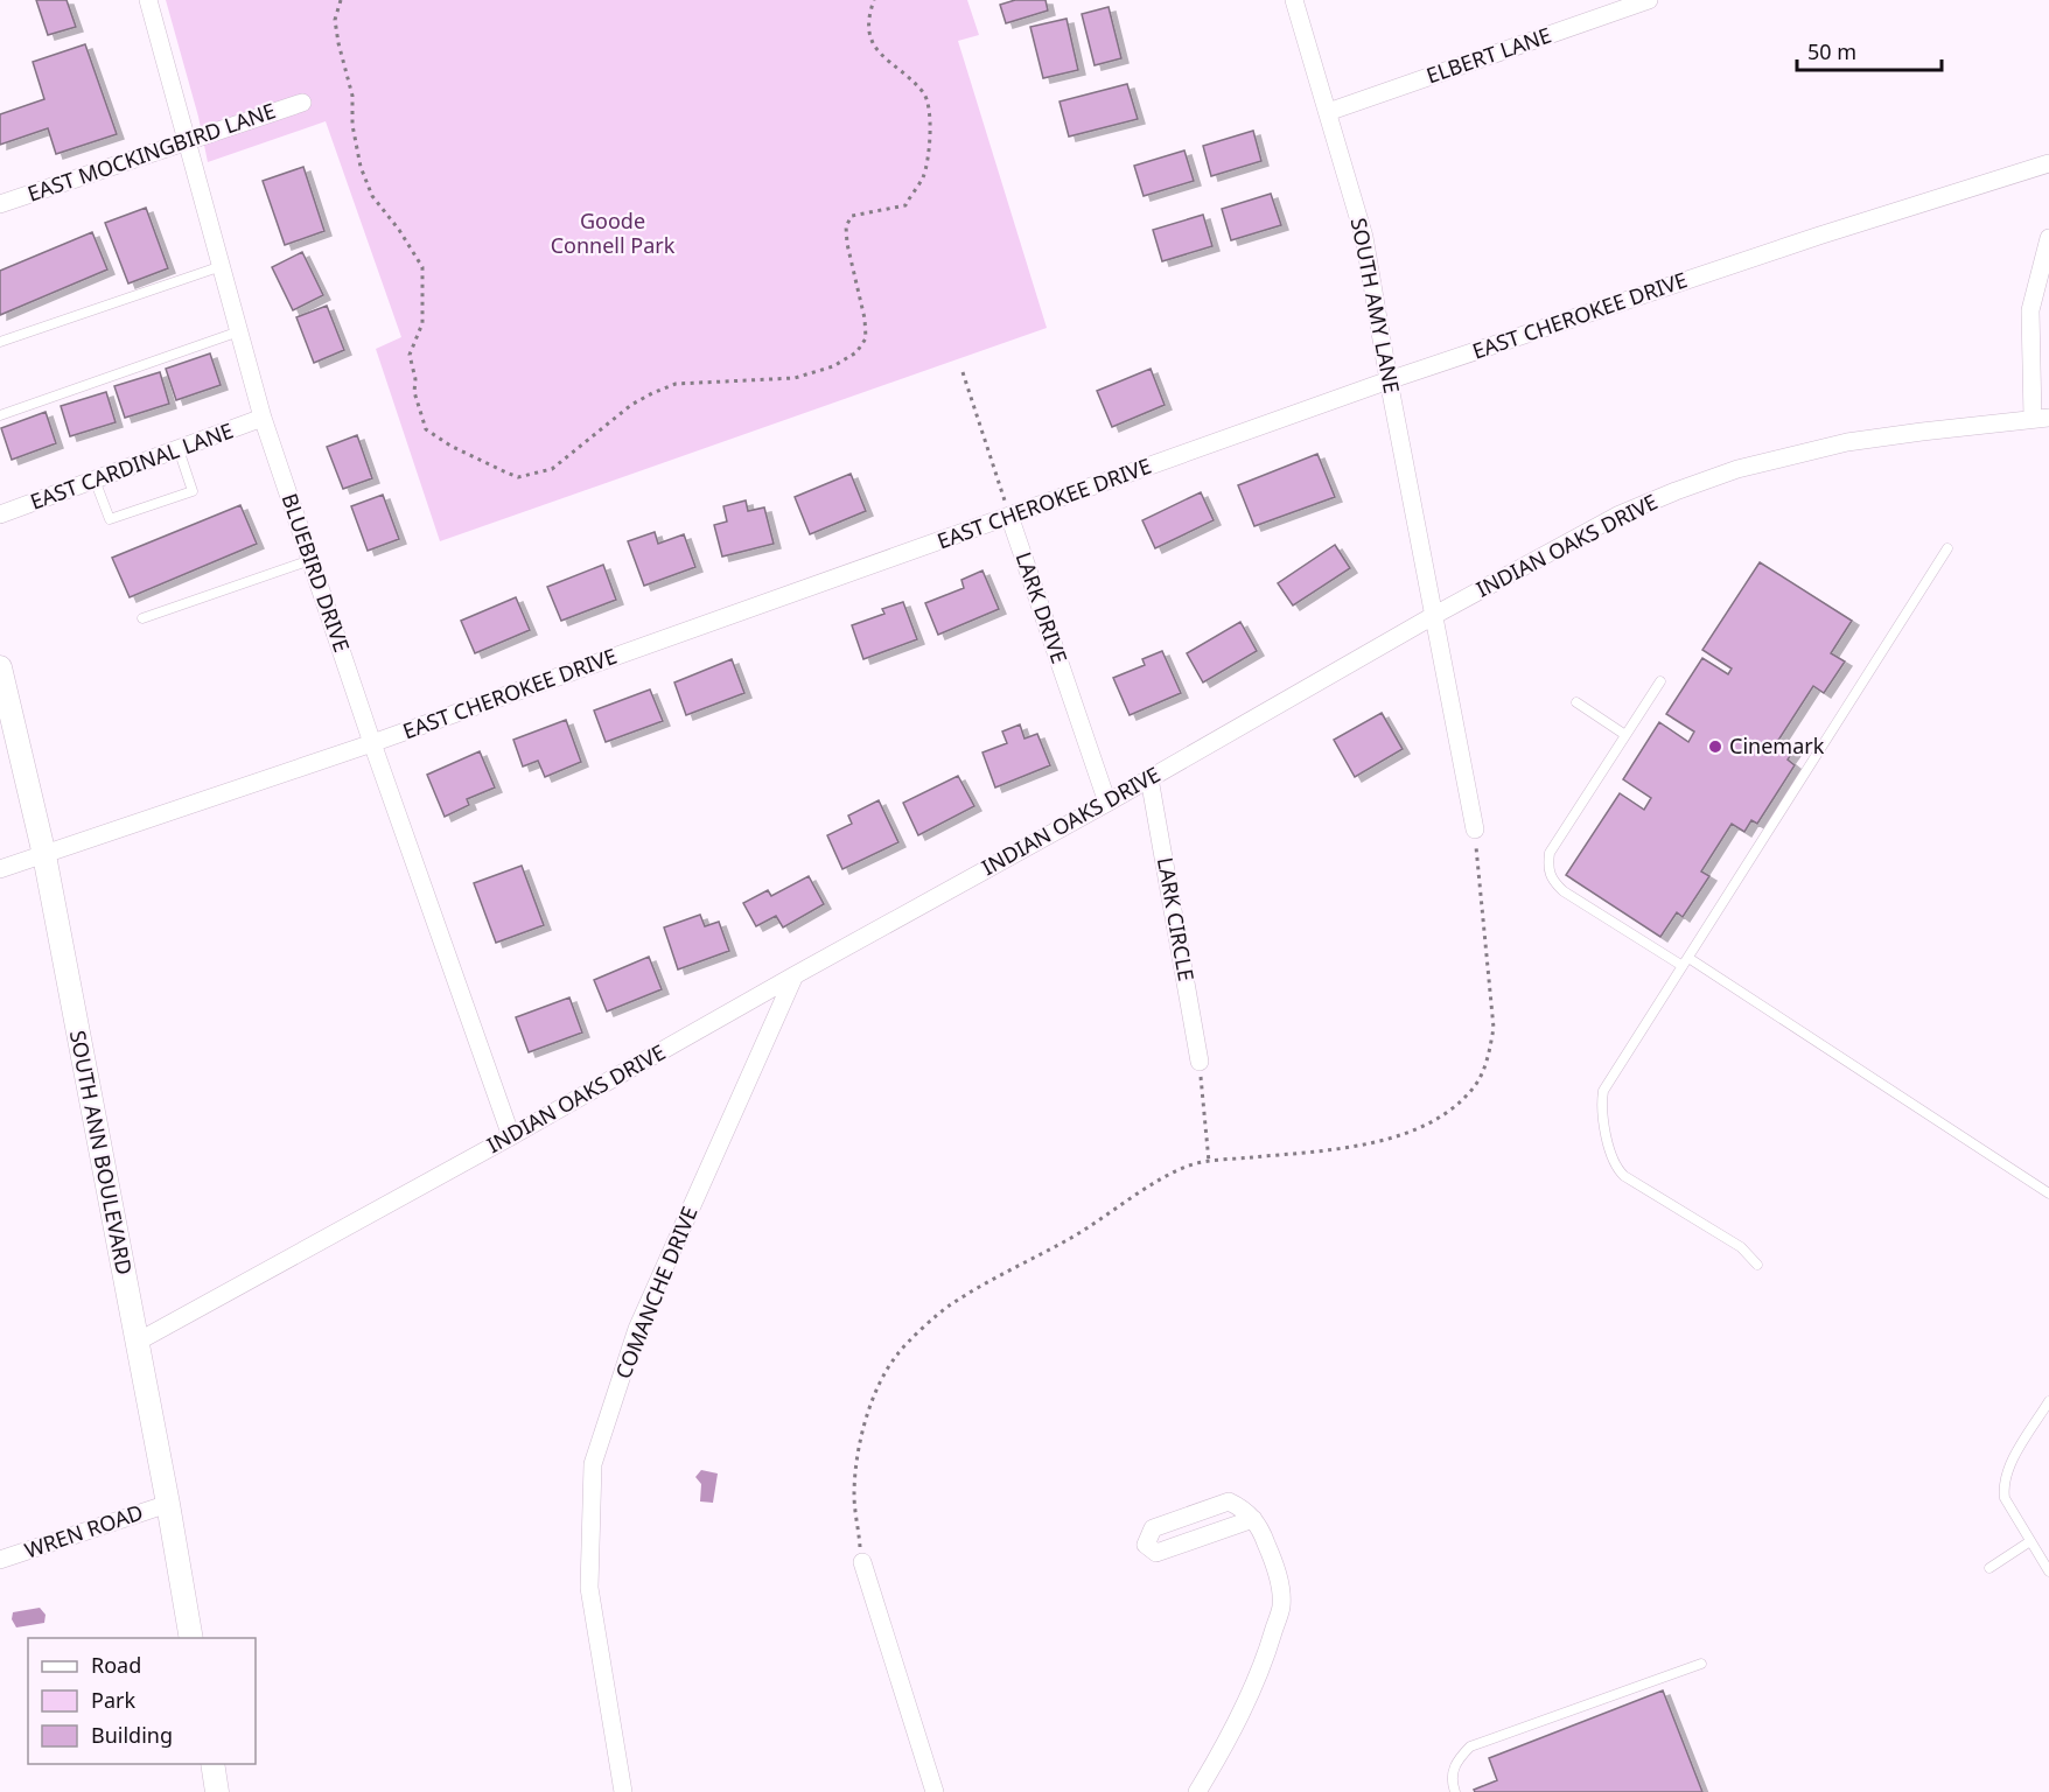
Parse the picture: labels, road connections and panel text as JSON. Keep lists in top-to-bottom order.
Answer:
{
  "streets": {
    "street": [
      "ELBERT LANE",
      "EAST MOCKINGBIRD LANE",
      "SOUTH AMY LANE",
      "EAST CHEROKEE DRIVE",
      "EAST CARDINAL LANE",
      "INDIAN OAKS DRIVE",
      "BLUEBIRD DRIVE",
      "LARK DRIVE",
      "LARK CIRCLE",
      "SOUTH ANN BOULEVARD",
      "COMANCHE DRIVE",
      "WREN ROAD"
    ]
  },
  "crossings": [
    ["ELBERT LANE", "SOUTH AMY LANE"],
    ["EAST MOCKINGBIRD LANE", "BLUEBIRD DRIVE"],
    ["SOUTH AMY LANE", "EAST CHEROKEE DRIVE"],
    ["SOUTH AMY LANE", "INDIAN OAKS DRIVE"],
    ["EAST CHEROKEE DRIVE", "BLUEBIRD DRIVE"],
    ["EAST CHEROKEE DRIVE", "LARK DRIVE"],
    ["EAST CHEROKEE DRIVE", "SOUTH ANN BOULEVARD"],
    ["EAST CARDINAL LANE", "BLUEBIRD DRIVE"],
    ["INDIAN OAKS DRIVE", "BLUEBIRD DRIVE"],
    ["INDIAN OAKS DRIVE", "LARK DRIVE"],
    ["INDIAN OAKS DRIVE", "LARK CIRCLE"],
    ["INDIAN OAKS DRIVE", "SOUTH ANN BOULEVARD"],
    ["INDIAN OAKS DRIVE", "COMANCHE DRIVE"],
    ["SOUTH ANN BOULEVARD", "WREN ROAD"]
  ],
  "parks": ["Goode Connell Park"],
  "places": ["Cinemark"],
  "legend": ["Road", "Park", "Building"],
  "scale_bar": "50 m"
}
